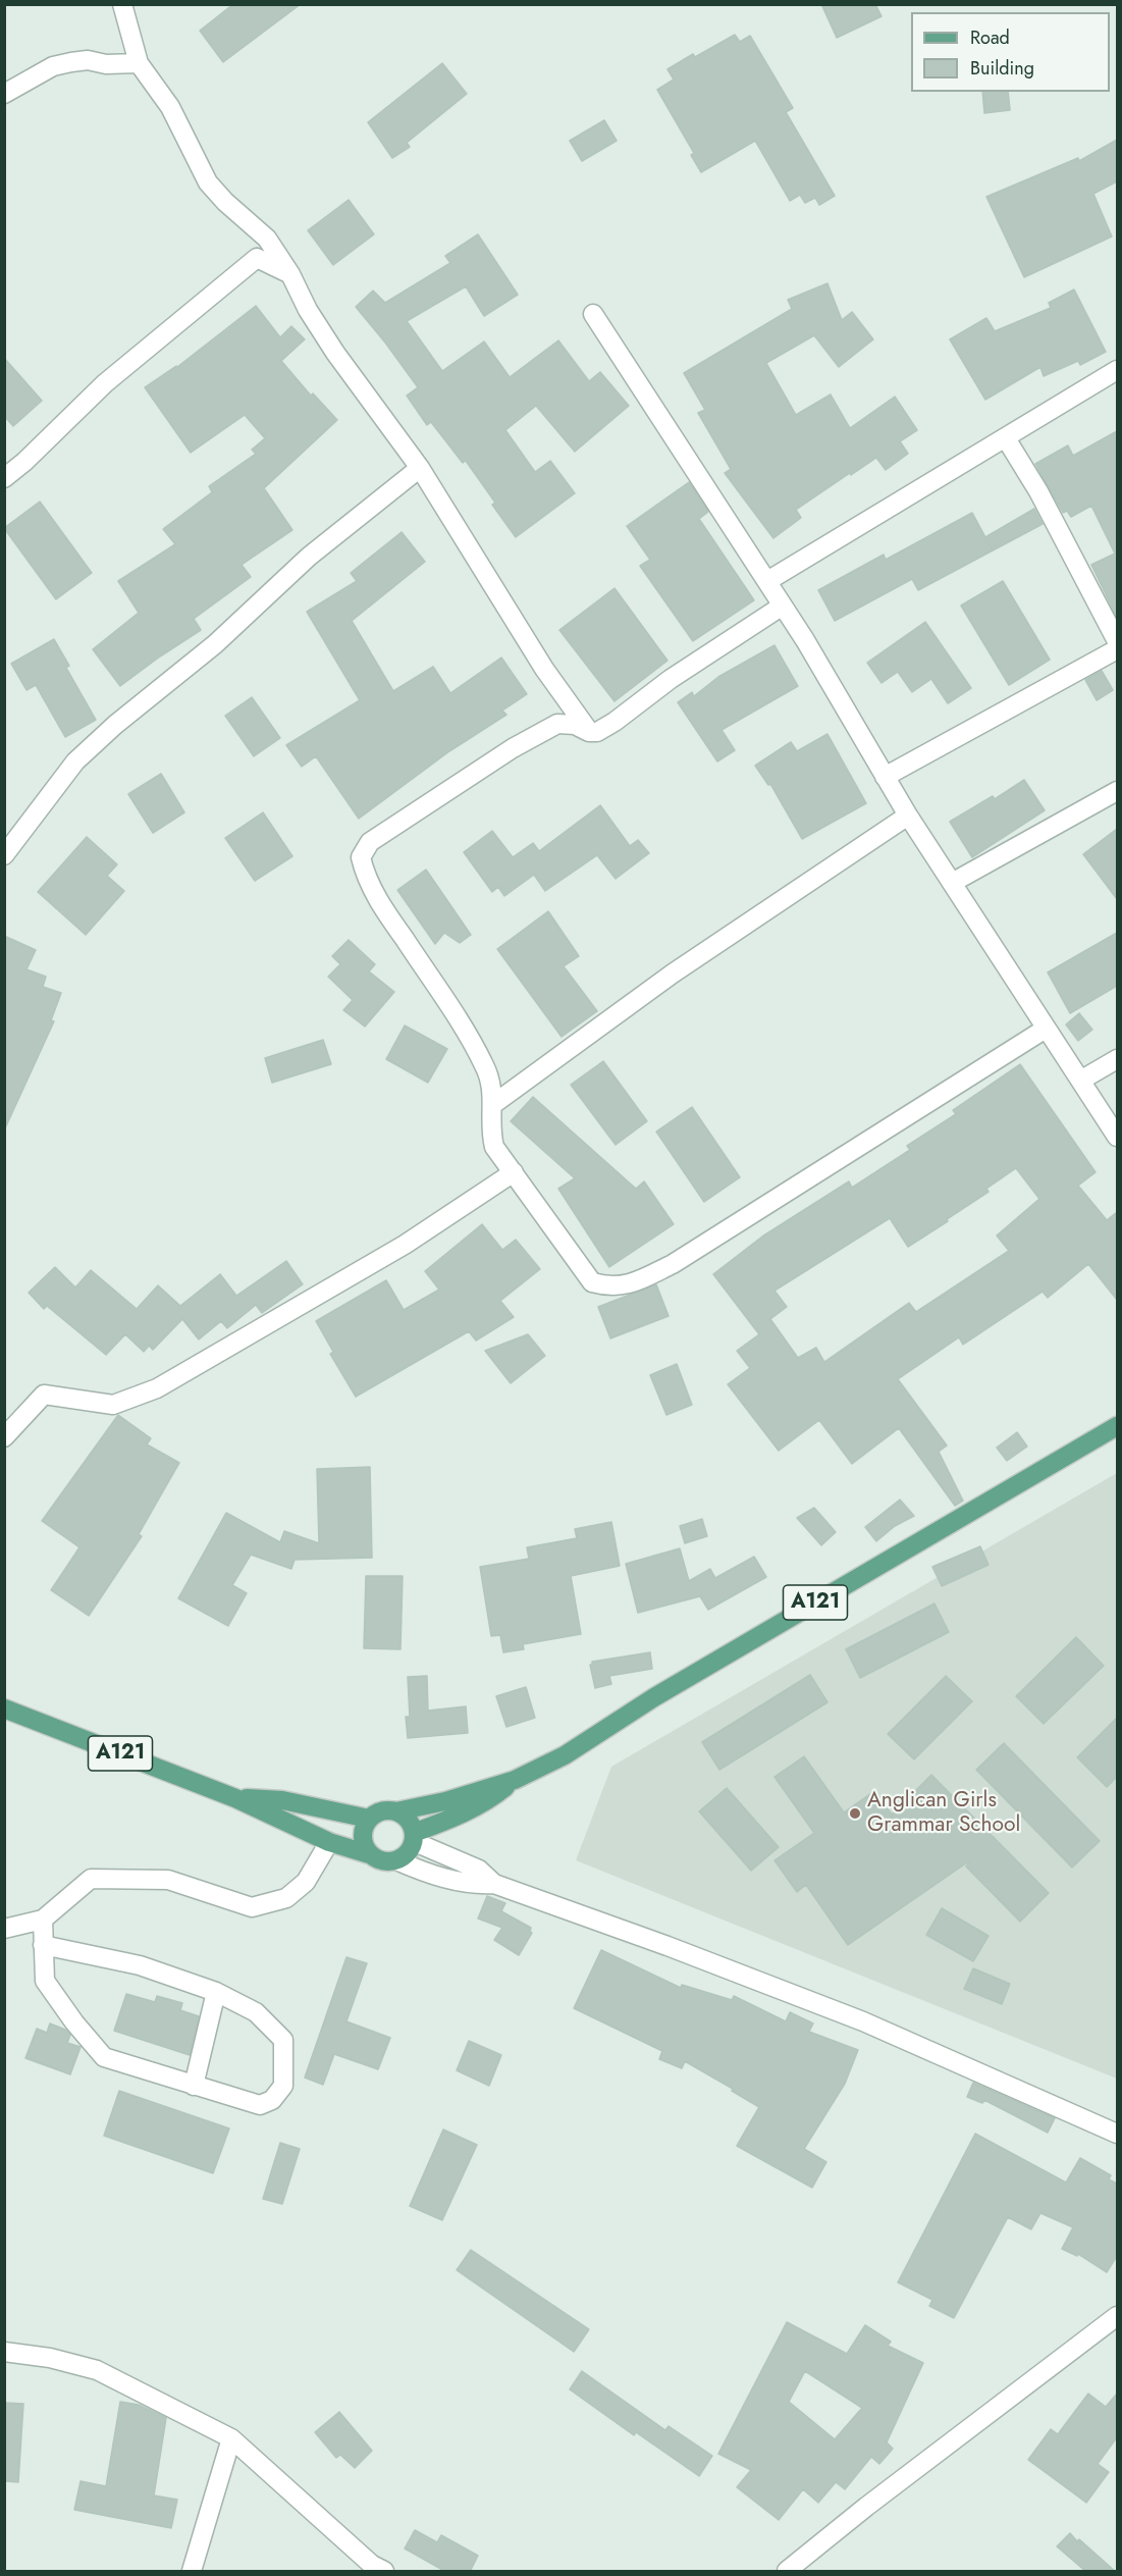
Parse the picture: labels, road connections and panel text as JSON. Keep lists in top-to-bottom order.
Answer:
{
  "streets": {
    "main road": ["A121"]
  },
  "places": ["Anglican Girls Grammar School"],
  "legend": ["Road", "Building"]
}
